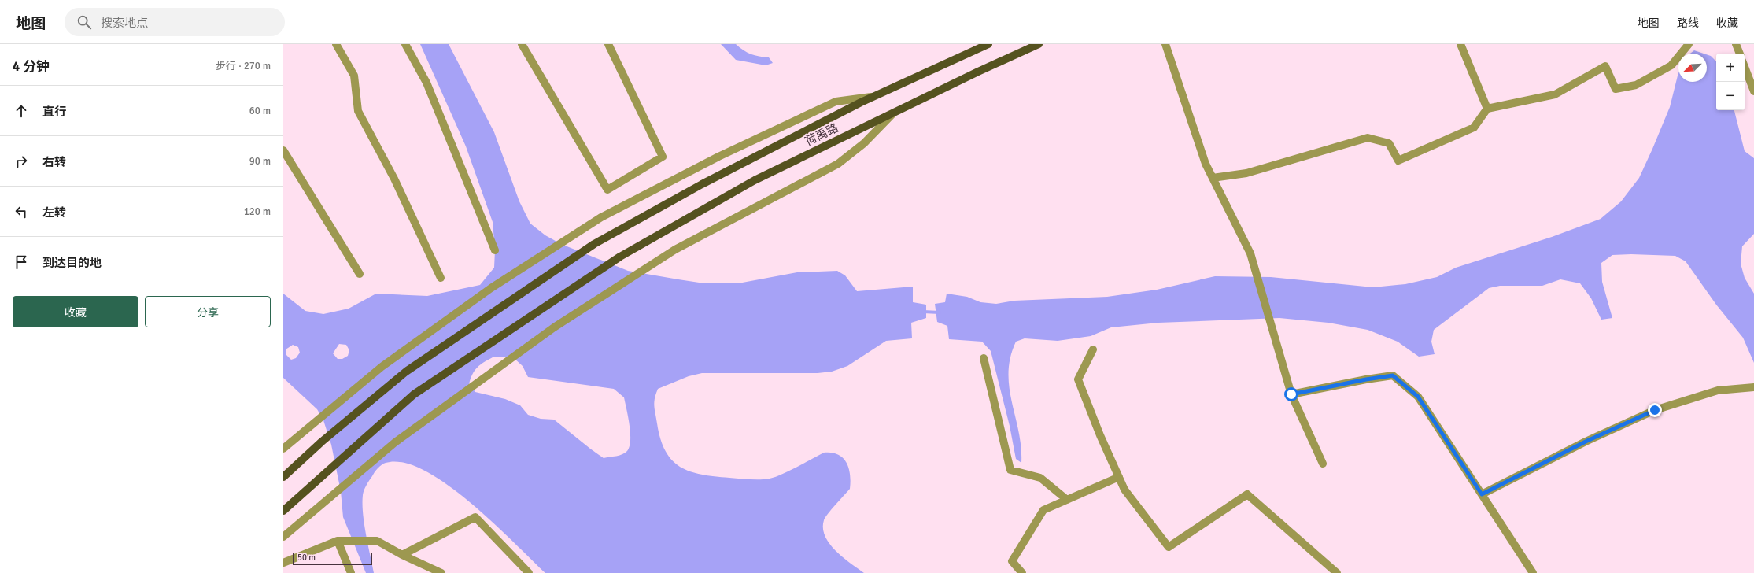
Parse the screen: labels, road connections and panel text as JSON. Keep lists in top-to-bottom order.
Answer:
{
  "streets": {
    "main road": ["荷禹路"]
  },
  "scale_bar": "50 m",
  "north": "bottom left",
  "page": {
    "header": "地图",
    "search": "搜索地点",
    "nav": ["地图", "路线", "收藏"],
    "heading": ["4 分钟", "步行 · 270 m"],
    "map_buttons": ["+", "−"],
    "list": [
      ["直行", "60 m"],
      ["右转", "90 m"],
      ["左转", "120 m"],
      "到达目的地"
    ],
    "buttons": ["收藏", "分享"],
    "scale": "50 m"
  }
}
